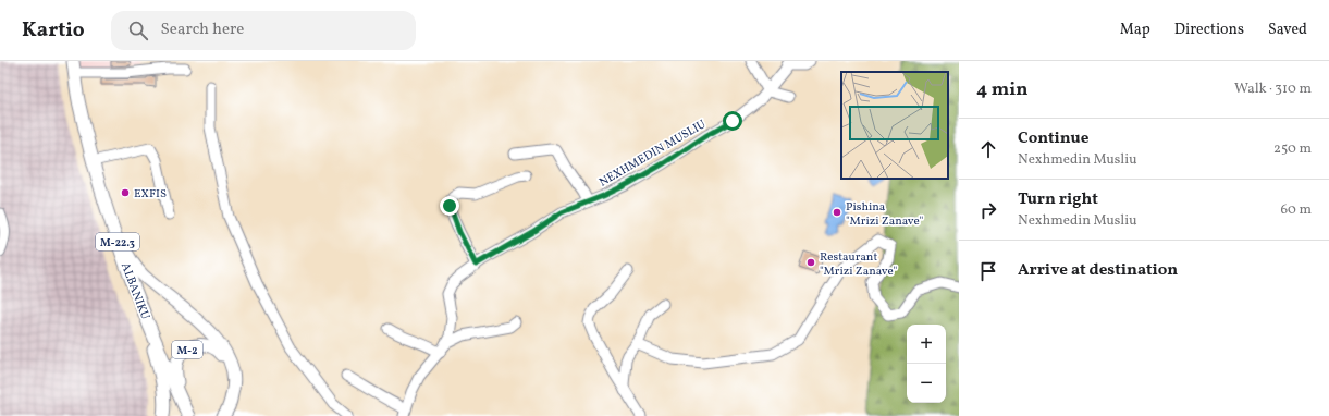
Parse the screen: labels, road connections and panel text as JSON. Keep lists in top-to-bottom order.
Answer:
{
  "streets": {
    "main road": ["M-22.3", "ALBANIKU", "M-2"],
    "street": ["NEXHMEDIN MUSLIU"]
  },
  "crossings": [
    ["ALBANIKU", "M-2"]
  ],
  "places": ["EXFIS", "Pishina \"Mrizi Zanave\"", "Restaurant \"Mrizi Zanave\""],
  "page": {
    "header": "Kartio",
    "search": "Search here",
    "nav": ["Map", "Directions", "Saved"],
    "heading": ["4 min", "Walk · 310 m"],
    "list": [
      ["Continue", "Nexhmedin Musliu", "250 m"],
      ["Turn right", "Nexhmedin Musliu", "60 m"],
      "Arrive at destination"
    ],
    "map_buttons": ["+", "−"]
  }
}
